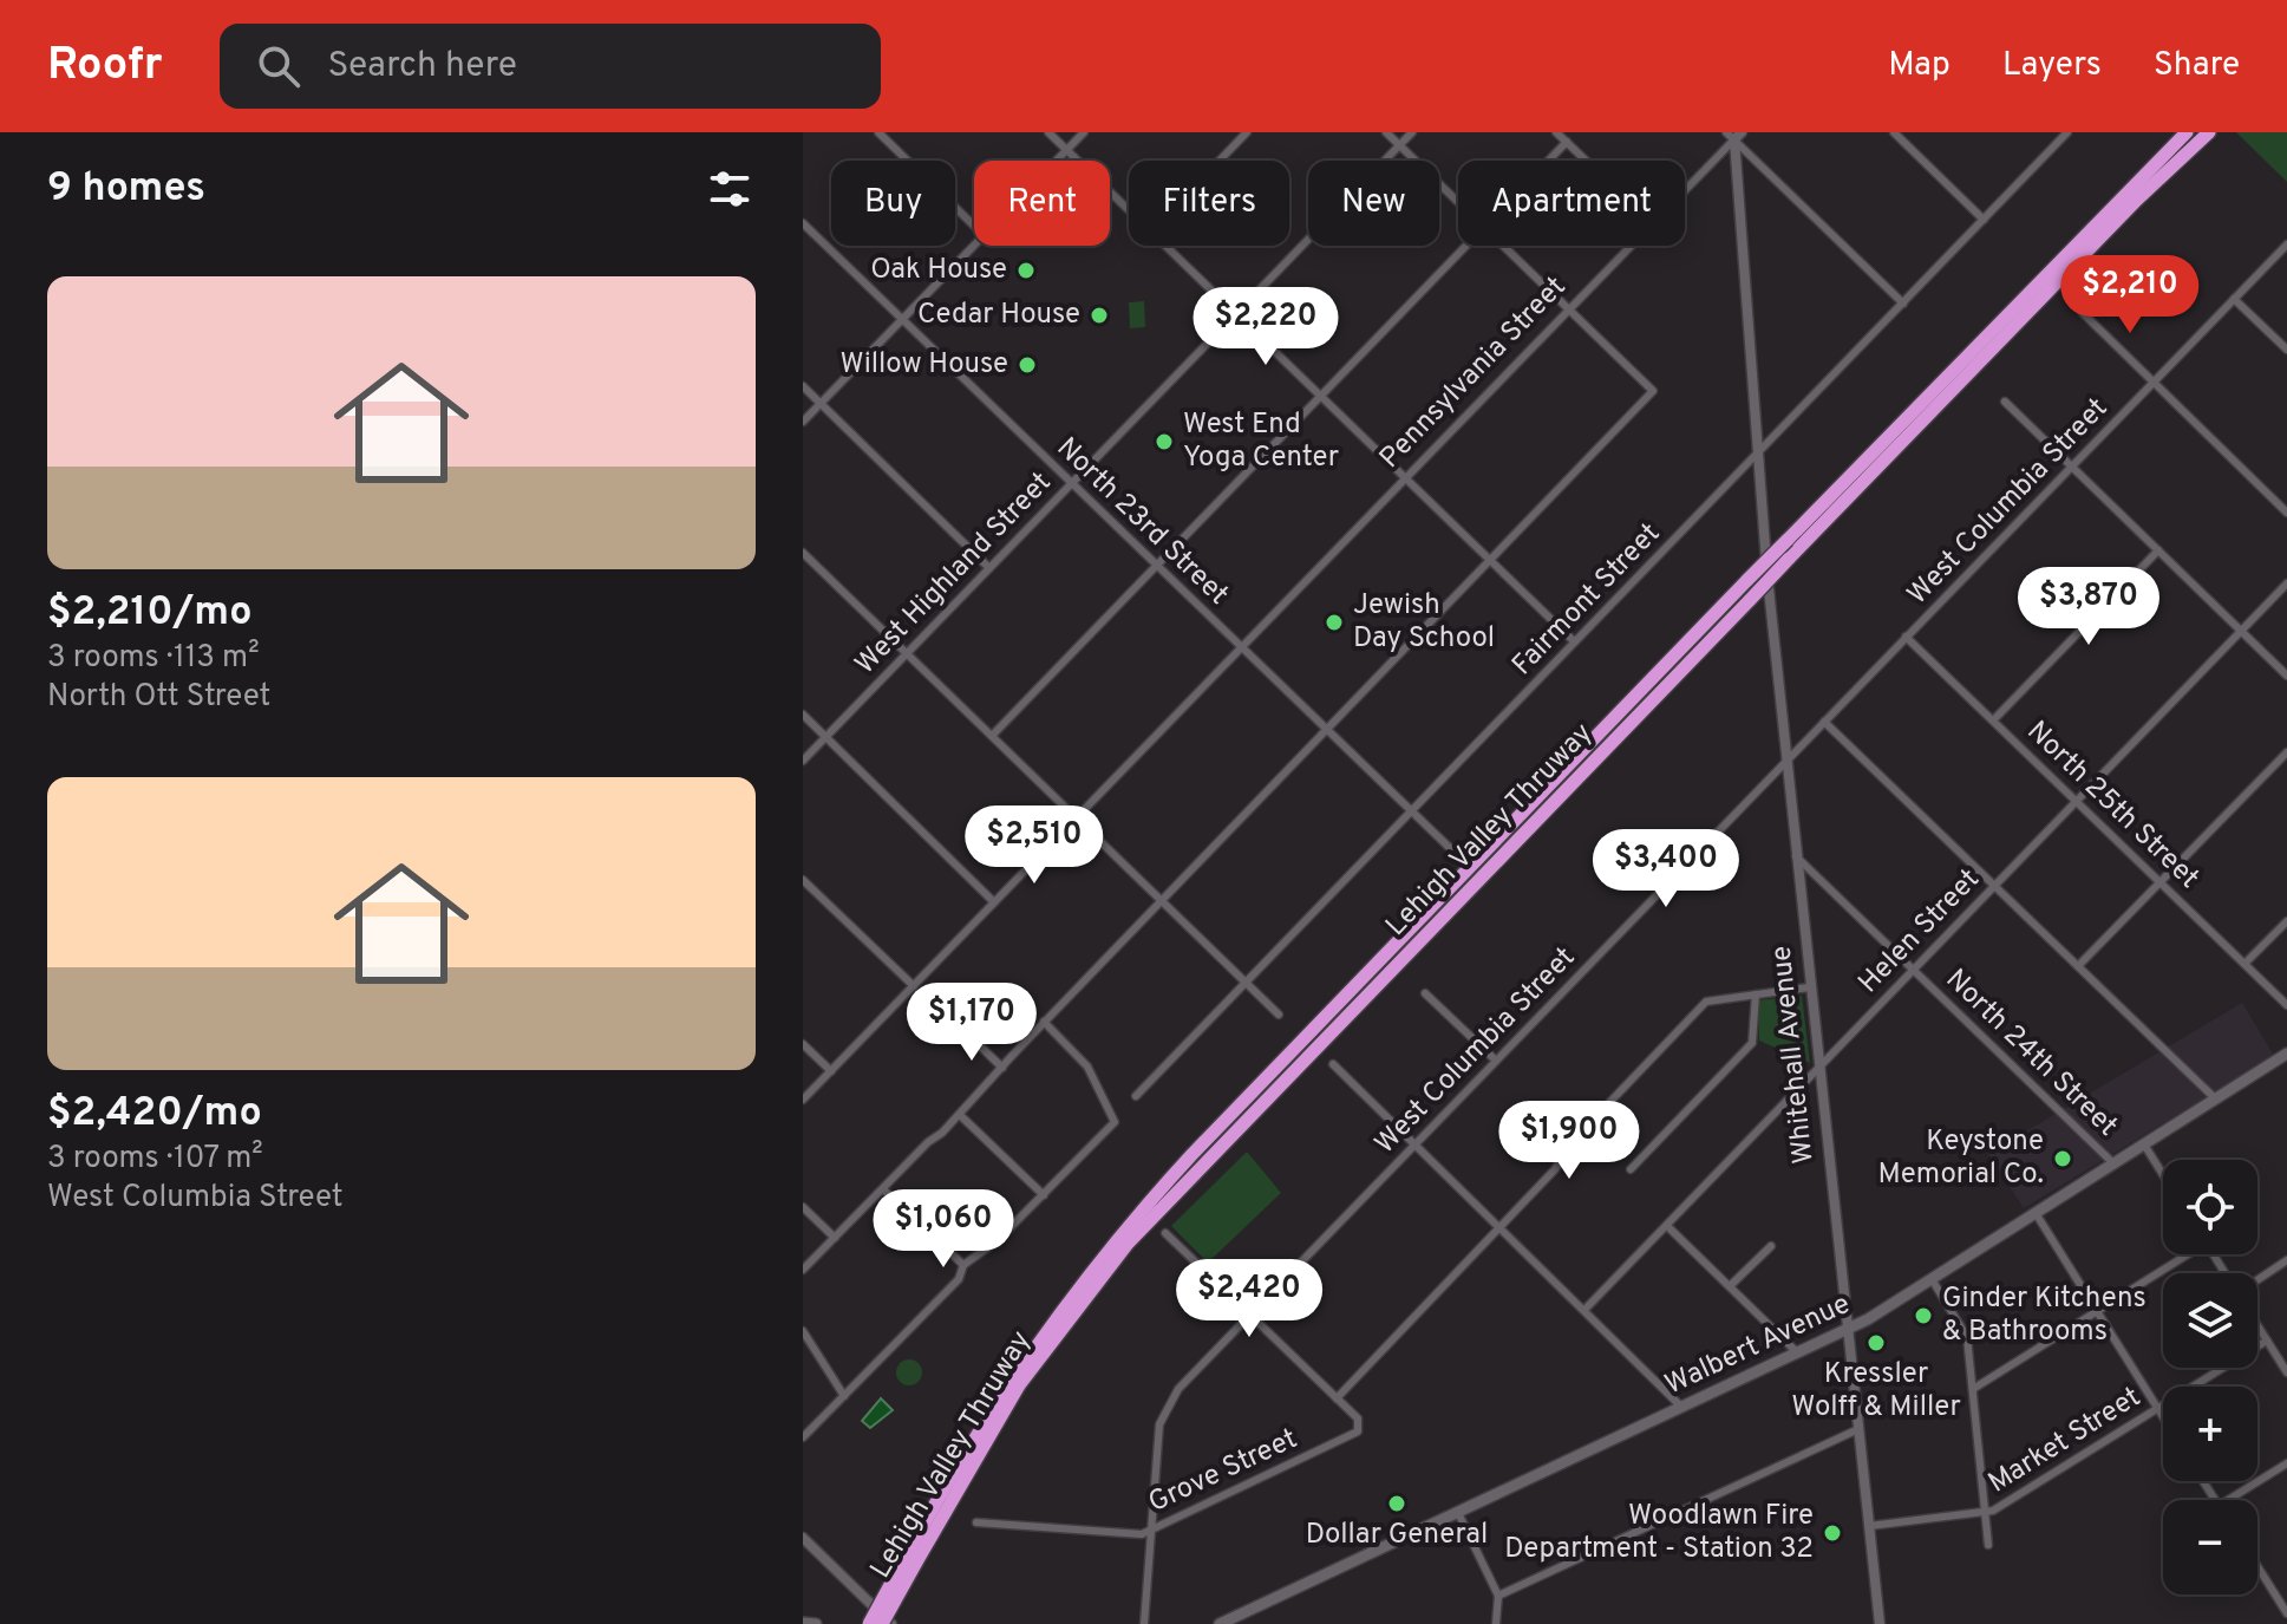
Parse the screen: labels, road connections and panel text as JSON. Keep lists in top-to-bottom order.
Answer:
{
  "streets": {
    "highway": ["Lehigh Valley Thruway"],
    "main road": ["Walbert Avenue"],
    "street": [
      "Pennsylvania Street",
      "West Columbia Street",
      "North 23rd Street",
      "West Highland Street",
      "Fairmont Street",
      "North 25th Street",
      "Helen Street",
      "North 24th Street",
      "Whitehall Avenue",
      "Market Street",
      "Grove Street"
    ]
  },
  "crossings": [
    ["Pennsylvania Street", "North 23rd Street"],
    ["Pennsylvania Street", "Whitehall Avenue"],
    ["West Columbia Street", "North 25th Street"],
    ["West Columbia Street", "Whitehall Avenue"],
    ["West Columbia Street", "Grove Street"],
    ["North 23rd Street", "West Highland Street"],
    ["North 23rd Street", "Fairmont Street"],
    ["Fairmont Street", "Whitehall Avenue"],
    ["North 25th Street", "Helen Street"],
    ["Helen Street", "North 24th Street"],
    ["Helen Street", "Whitehall Avenue"],
    ["North 24th Street", "Whitehall Avenue"],
    ["North 24th Street", "Walbert Avenue"],
    ["Whitehall Avenue", "Walbert Avenue"],
    ["Whitehall Avenue", "Market Street"]
  ],
  "places": [
    "Oak House",
    "Cedar House",
    "Willow House",
    "West End Yoga Center",
    "Jewish Day School",
    "Keystone Memorial Co.",
    "Ginder Kitchens & Bathrooms",
    "Kressler Wolff & Miller",
    "Dollar General",
    "Woodlawn Fire Department - Station 32"
  ],
  "page": {
    "header": "Roofr",
    "search": "Search here",
    "nav": ["Map", "Layers", "Share"],
    "heading": "9 homes",
    "chip": [
      "Buy",
      "Rent",
      "Filters",
      "New",
      "Apartment"
    ],
    "list": [
      {
        "name": "$2,210/mo",
        "note": "3 rooms · 113 m² · North Ott Street"
      },
      {
        "name": "$2,420/mo",
        "note": "3 rooms · 107 m² · West Columbia Street"
      }
    ],
    "price": [
      "$2,210",
      "$2,220",
      "$3,870",
      "$2,510",
      "$3,400",
      "$1,170",
      "$1,900",
      "$1,060",
      "$2,420"
    ],
    "map_buttons": ["+", "−"]
  }
}
